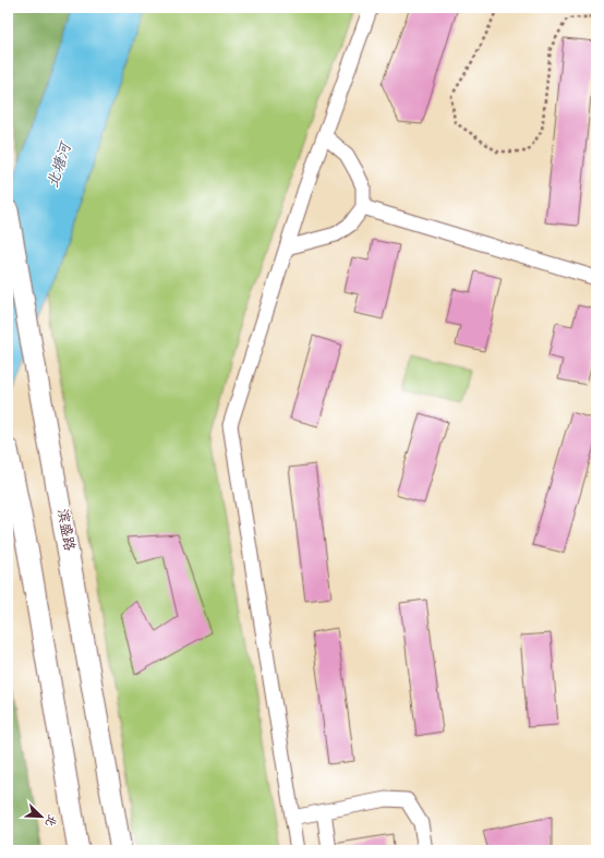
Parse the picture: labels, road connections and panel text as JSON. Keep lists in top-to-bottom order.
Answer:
{
  "streets": {
    "main road": ["滨盛路"]
  },
  "water": ["北塘河"],
  "north": "bottom right"
}
